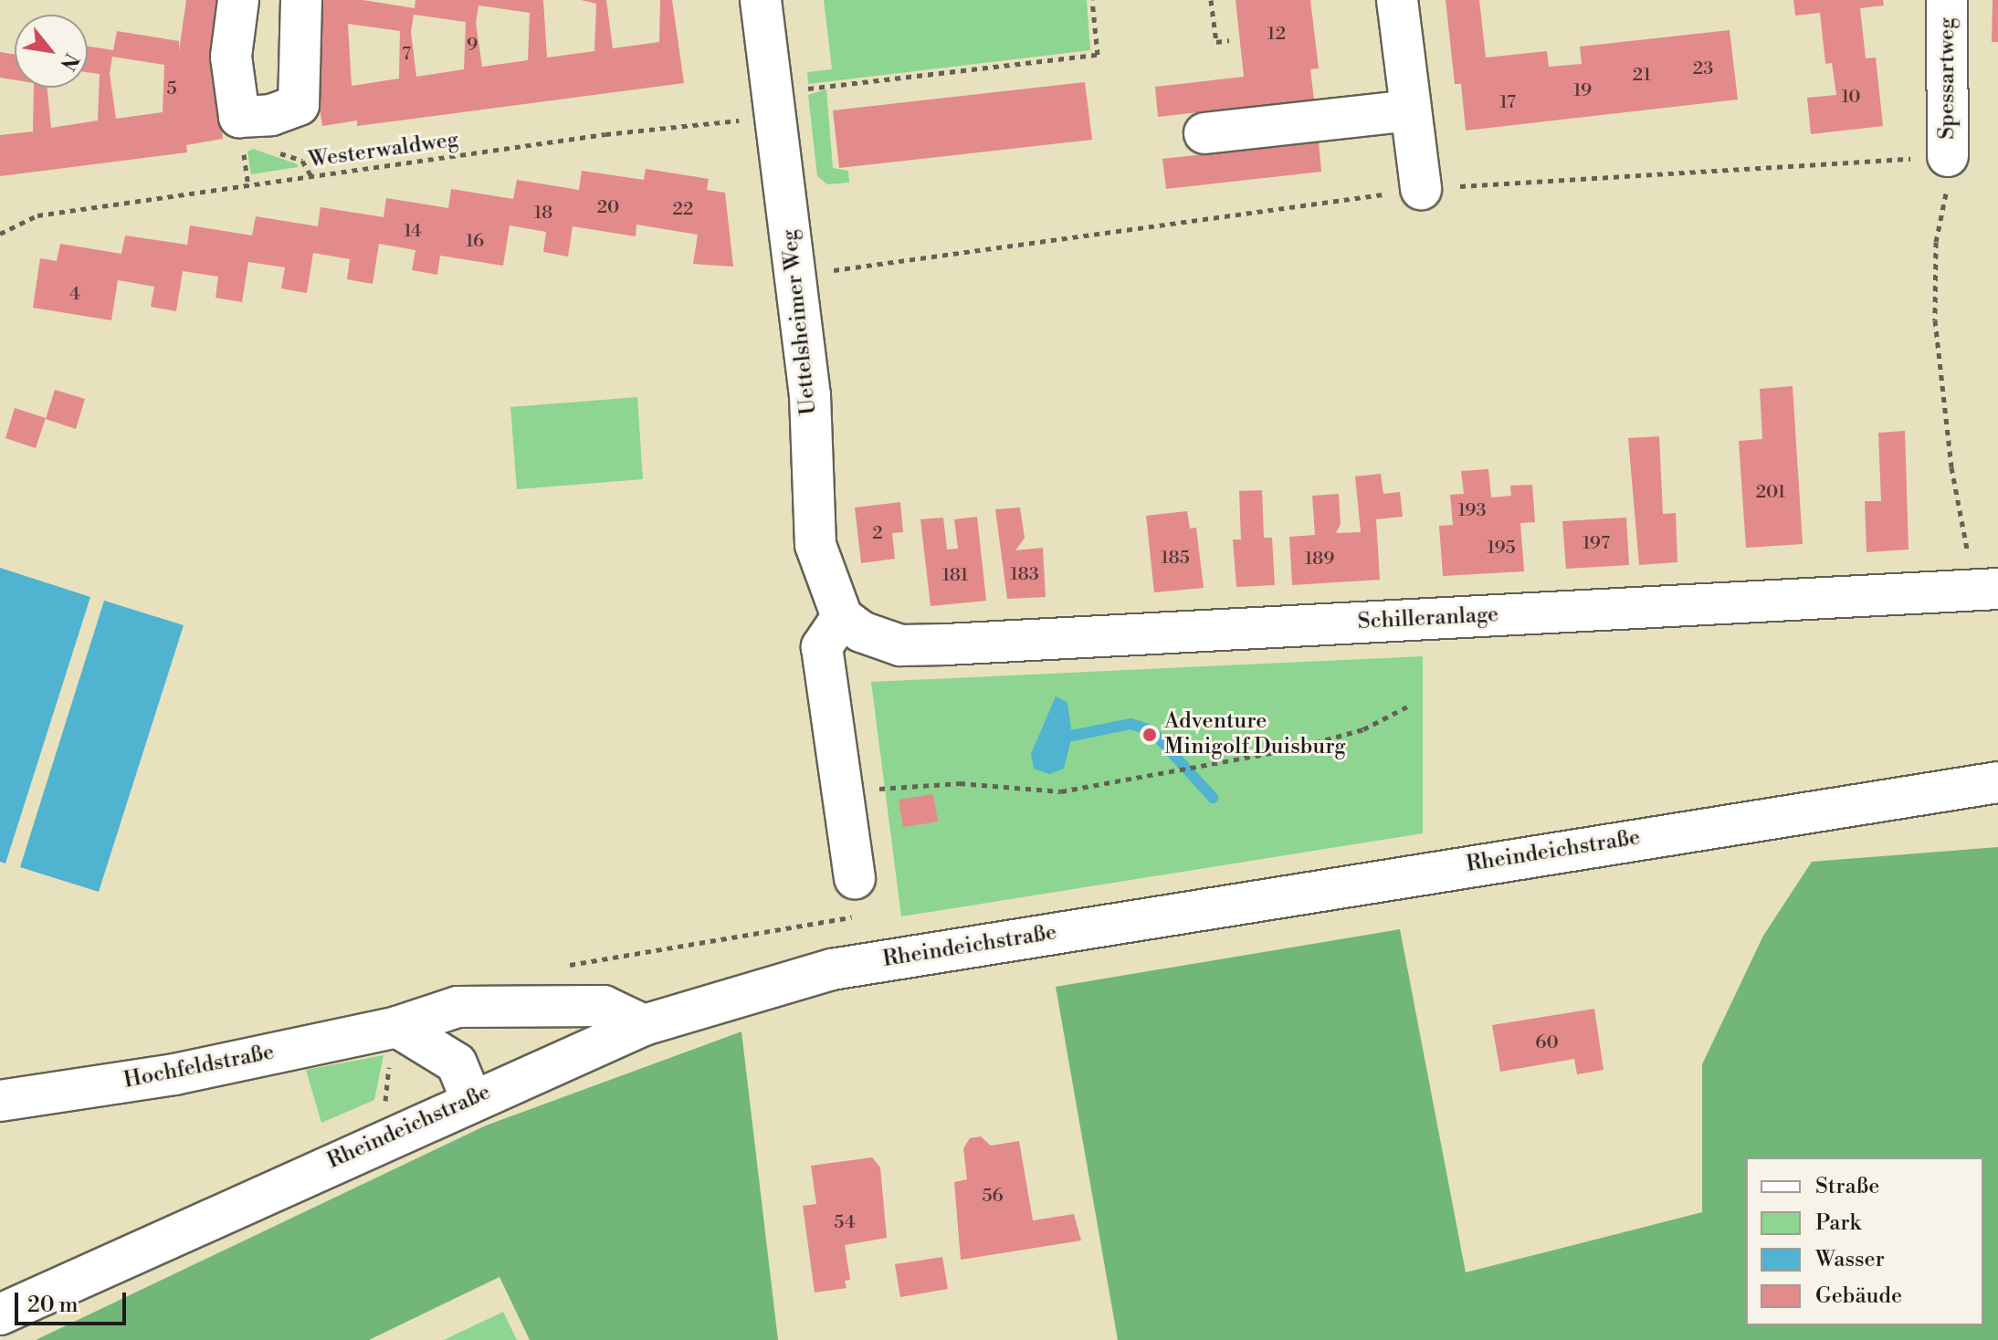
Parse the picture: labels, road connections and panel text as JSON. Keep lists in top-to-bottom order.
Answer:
{
  "streets": {
    "street": [
      "Spessartweg",
      "Uettelsheimer Weg",
      "Schilleranlage",
      "Rheindeichstraße",
      "Hochfeldstraße"
    ],
    "path": ["Westerwaldweg"]
  },
  "crossings": [
    ["Westerwaldweg", "Uettelsheimer Weg"],
    ["Uettelsheimer Weg", "Schilleranlage"],
    ["Rheindeichstraße", "Hochfeldstraße"]
  ],
  "places": ["Adventure Minigolf Duisburg"],
  "house_numbers": [
    "12",
    "9",
    "7",
    "23",
    "21",
    "5",
    "19",
    "10",
    "17",
    "20",
    "22",
    "18",
    "14",
    "16",
    "4",
    "201",
    "193",
    "2",
    "197",
    "195",
    "185",
    "189",
    "183",
    "181",
    "60",
    "56",
    "54"
  ],
  "legend": [
    "Straße",
    "Park",
    "Wasser",
    "Gebäude"
  ],
  "scale_bar": "20 m",
  "north": "bottom right"
}
